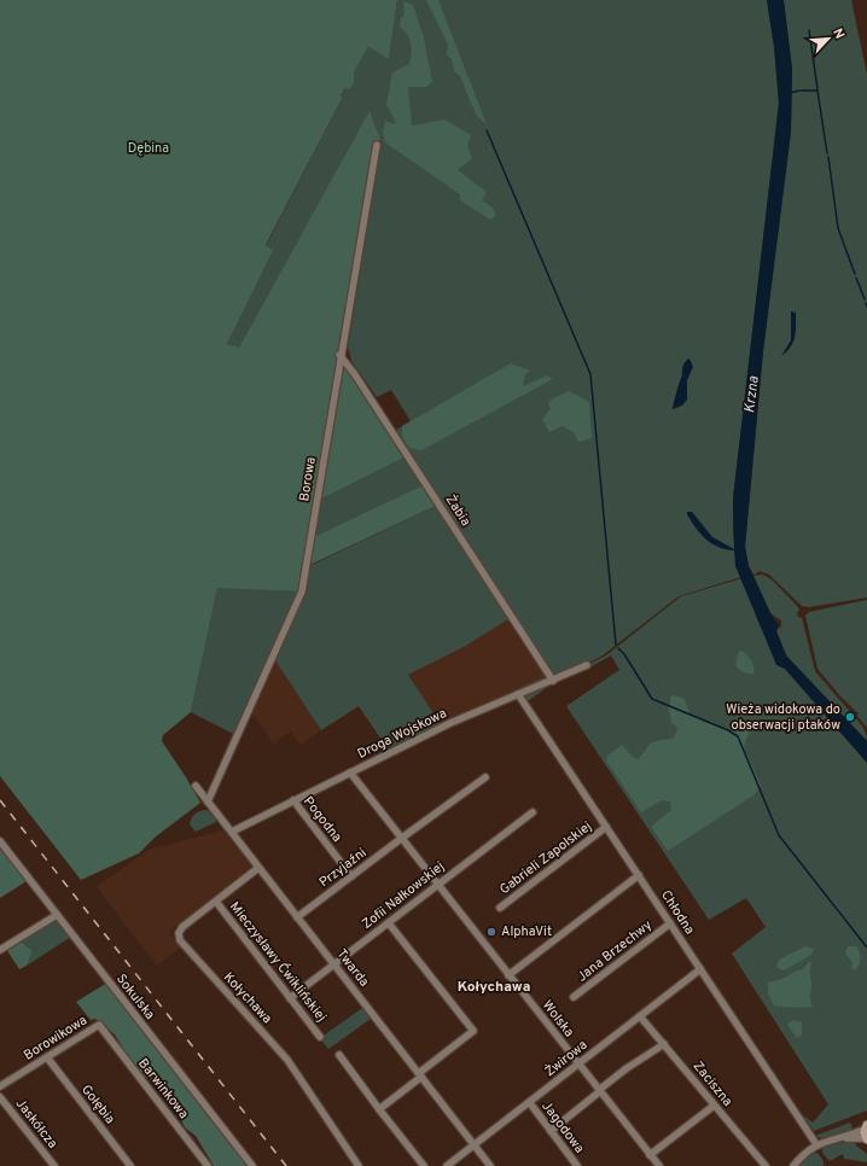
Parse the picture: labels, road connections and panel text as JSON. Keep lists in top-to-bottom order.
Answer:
{
  "streets": {
    "street": [
      "Borowa",
      "Żabia",
      "Droga Wojskowa",
      "Pogodna",
      "Gabrieli Zapolskiej",
      "Przyjaźni",
      "Zofii Nałkowskiej",
      "Chłodna",
      "Jana Brzechwy",
      "Mieczysławy Ćwiklińskiej",
      "Twarda",
      "Sokulska",
      "Kołychawa",
      "Wolska",
      "Borowikowa",
      "Żwirowa",
      "Zaciszna",
      "Barwinkowa",
      "Gołębia",
      "Jaskółcza",
      "Jagodowa"
    ]
  },
  "crossings": [
    ["Borowa", "Żabia"],
    ["Borowa", "Twarda"],
    ["Żabia", "Droga Wojskowa"],
    ["Droga Wojskowa", "Pogodna"],
    ["Droga Wojskowa", "Chłodna"],
    ["Droga Wojskowa", "Twarda"],
    ["Droga Wojskowa", "Wolska"],
    ["Pogodna", "Przyjaźni"],
    ["Gabrieli Zapolskiej", "Chłodna"],
    ["Przyjaźni", "Twarda"],
    ["Przyjaźni", "Wolska"],
    ["Zofii Nałkowskiej", "Mieczysławy Ćwiklińskiej"],
    ["Zofii Nałkowskiej", "Twarda"],
    ["Zofii Nałkowskiej", "Wolska"],
    ["Chłodna", "Jana Brzechwy"],
    ["Chłodna", "Żwirowa"],
    ["Mieczysławy Ćwiklińskiej", "Kołychawa"],
    ["Twarda", "Kołychawa"],
    ["Twarda", "Żwirowa"],
    ["Wolska", "Żwirowa"],
    ["Borowikowa", "Barwinkowa"],
    ["Borowikowa", "Gołębia"],
    ["Żwirowa", "Zaciszna"],
    ["Żwirowa", "Jagodowa"]
  ],
  "districts": ["Kołychawa"],
  "water": ["Krzna"],
  "parks": ["Dębina"],
  "places": ["Wieża widokowa do obserwacji ptaków", "AlphaVit"],
  "north": "top right"
}
